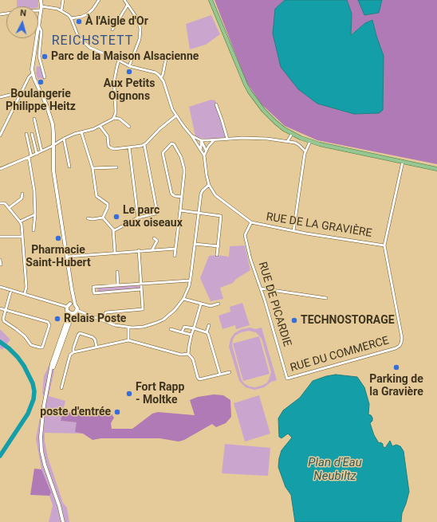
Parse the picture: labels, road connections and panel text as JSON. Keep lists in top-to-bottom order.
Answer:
{
  "streets": {
    "street": ["RUE DE LA GRAVIÈRE", "RUE DE PICARDIE", "RUE DU COMMERCE"]
  },
  "crossings": [
    ["RUE DE LA GRAVIÈRE", "RUE DE PICARDIE"],
    ["RUE DE LA GRAVIÈRE", "RUE DU COMMERCE"],
    ["RUE DE PICARDIE", "RUE DU COMMERCE"]
  ],
  "districts": ["REICHSTETT"],
  "water": ["Plan d'Eau Neubiltz"],
  "places": [
    "À l'Aigle d'Or",
    "Parc de la Maison Alsacienne",
    "Aux Petits Oignons",
    "Boulangerie Philippe Heitz",
    "Le parc aux oiseaux",
    "Pharmacie Saint-Hubert",
    "Relais Poste",
    "TECHNOSTORAGE",
    "Parking de la Gravière",
    "Fort Rapp - Moltke",
    "poste d'entrée"
  ],
  "north": "top"
}
